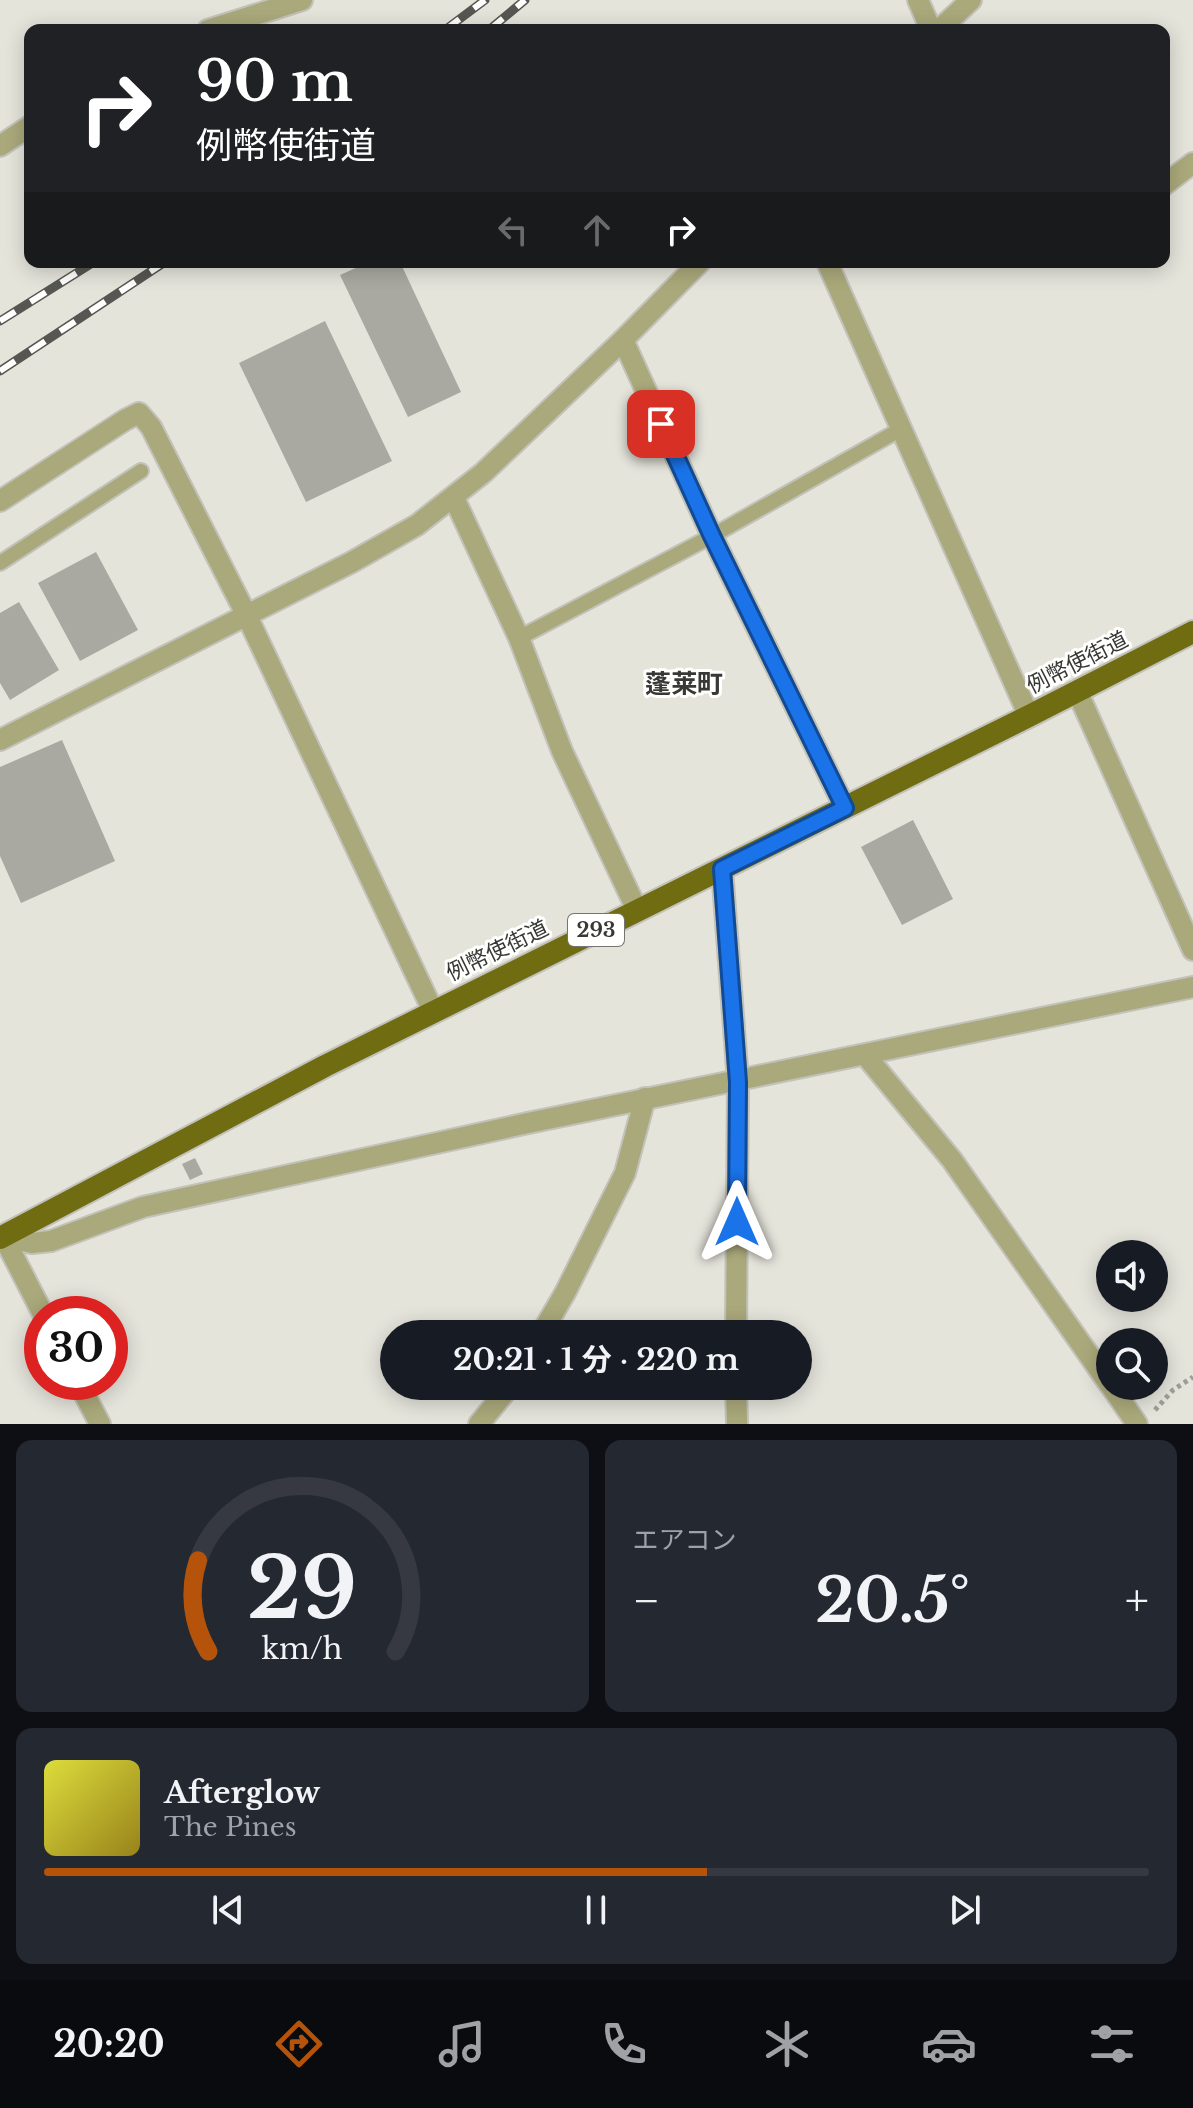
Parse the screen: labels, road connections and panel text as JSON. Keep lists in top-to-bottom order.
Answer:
{
  "streets": {
    "highway": ["例幣使街道", "293"]
  },
  "districts": ["蓬莱町"],
  "page": {
    "turn": ["90 m", "例幣使街道"],
    "limit": "30",
    "trip": "20:21 · 1 分 · 220 m",
    "tile": "エアコン",
    "heat": ["−", "20.5°", "+"],
    "song": ["Afterglow", "The Pines"],
    "tabs": "20:20",
    "gauge": ["29", "km/h"]
  }
}
